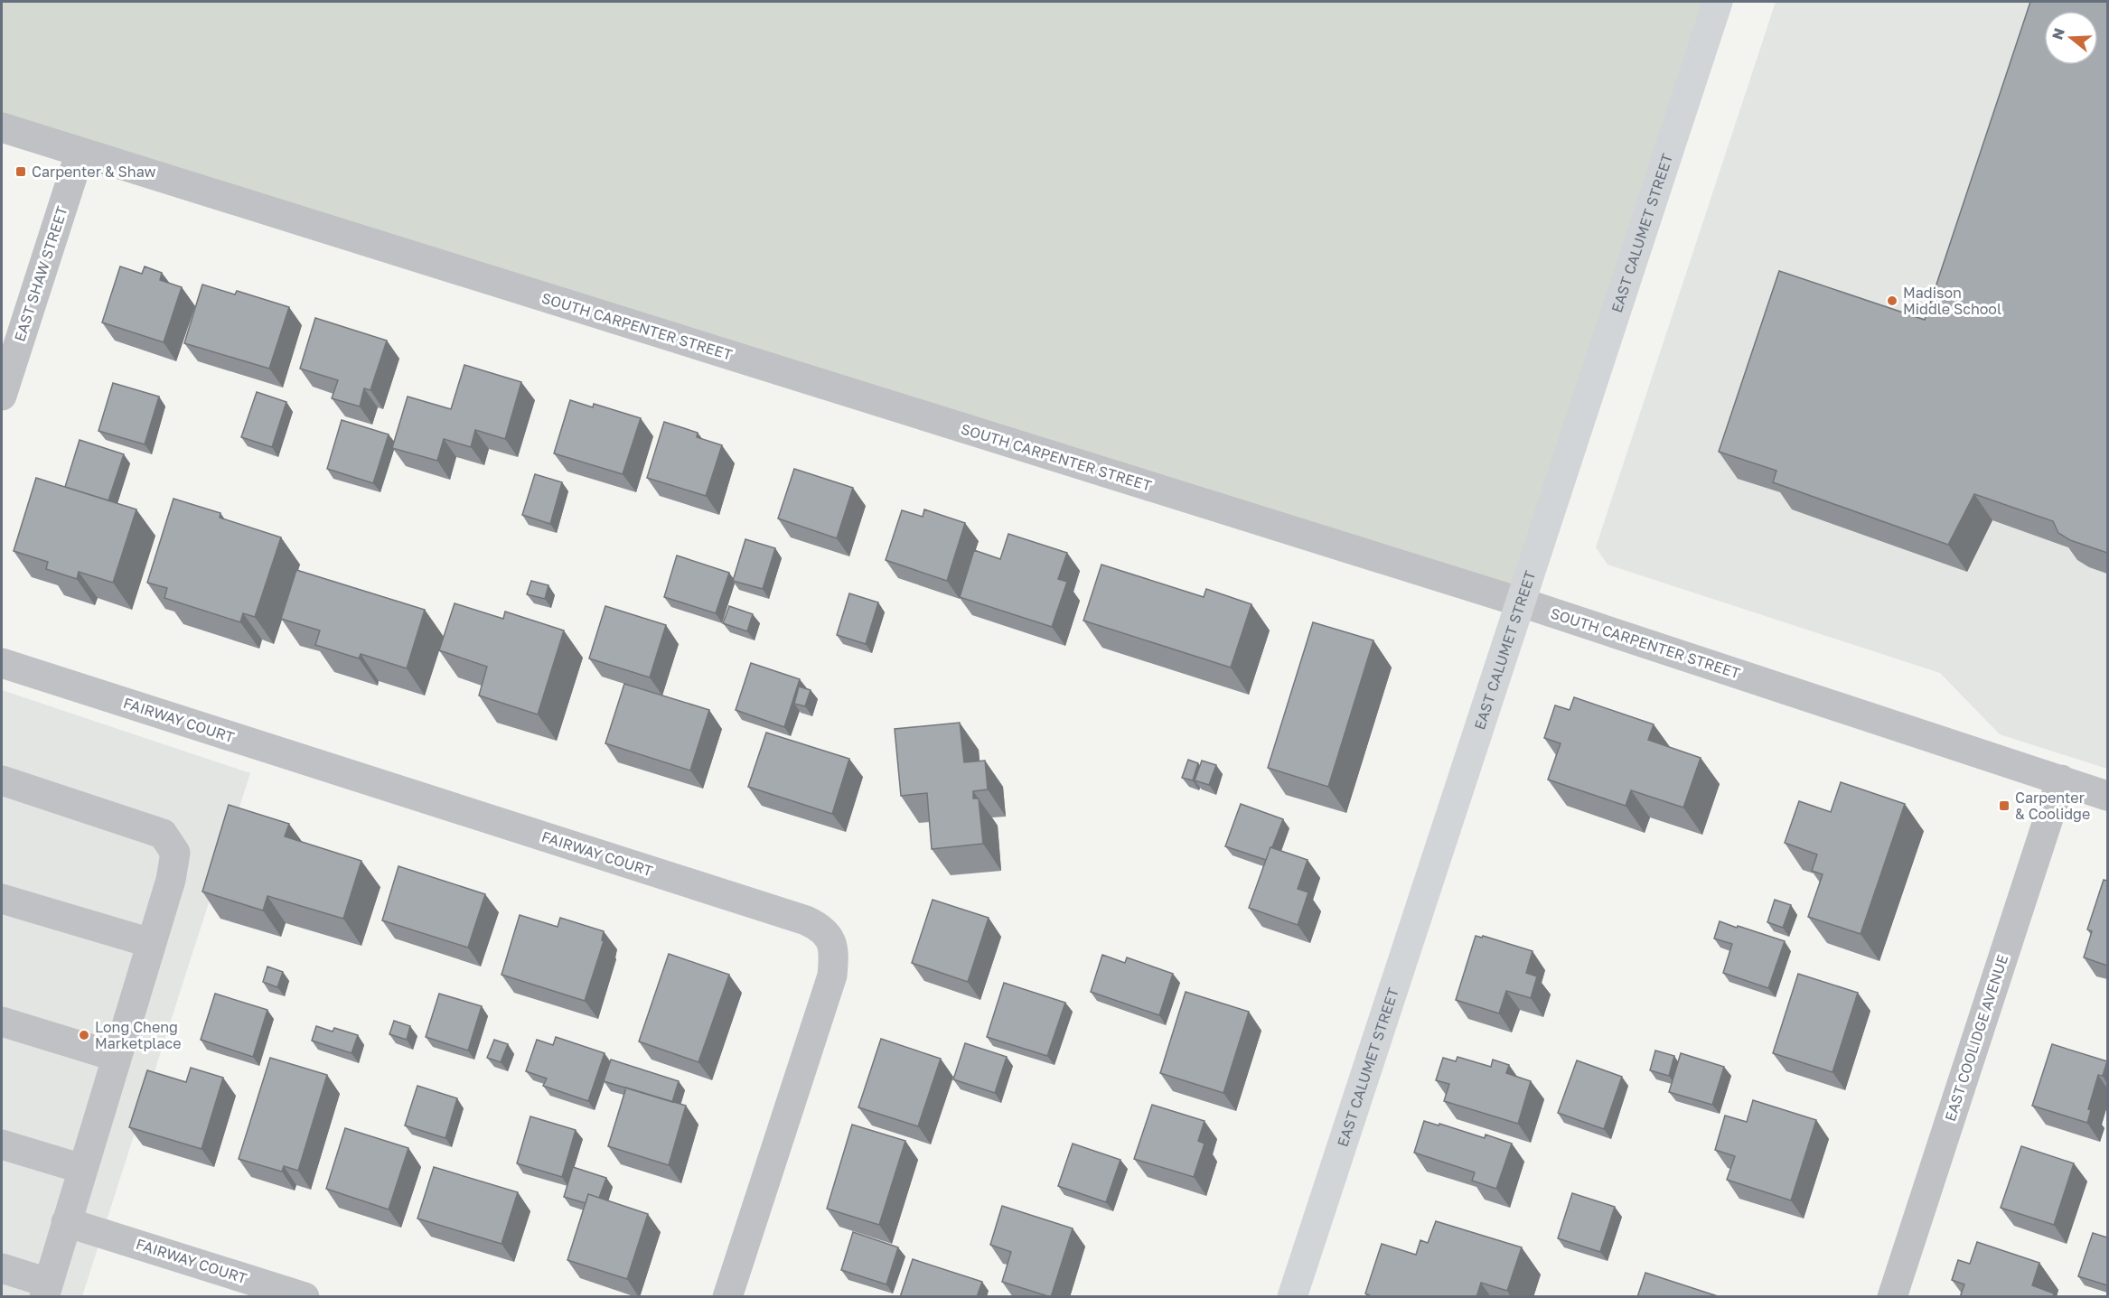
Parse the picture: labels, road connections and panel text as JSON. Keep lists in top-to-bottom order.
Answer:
{
  "streets": {
    "main road": ["EAST CALUMET STREET"],
    "street": [
      "EAST SHAW STREET",
      "SOUTH CARPENTER STREET",
      "FAIRWAY COURT",
      "EAST COOLIDGE AVENUE"
    ]
  },
  "crossings": [
    ["EAST CALUMET STREET", "SOUTH CARPENTER STREET"],
    ["EAST SHAW STREET", "SOUTH CARPENTER STREET"],
    ["SOUTH CARPENTER STREET", "EAST COOLIDGE AVENUE"]
  ],
  "places": {
    "transit": ["Carpenter & Shaw", "Carpenter & Coolidge"],
    "other": ["Madison Middle School", "Long Cheng Marketplace"]
  },
  "north": "left"
}
